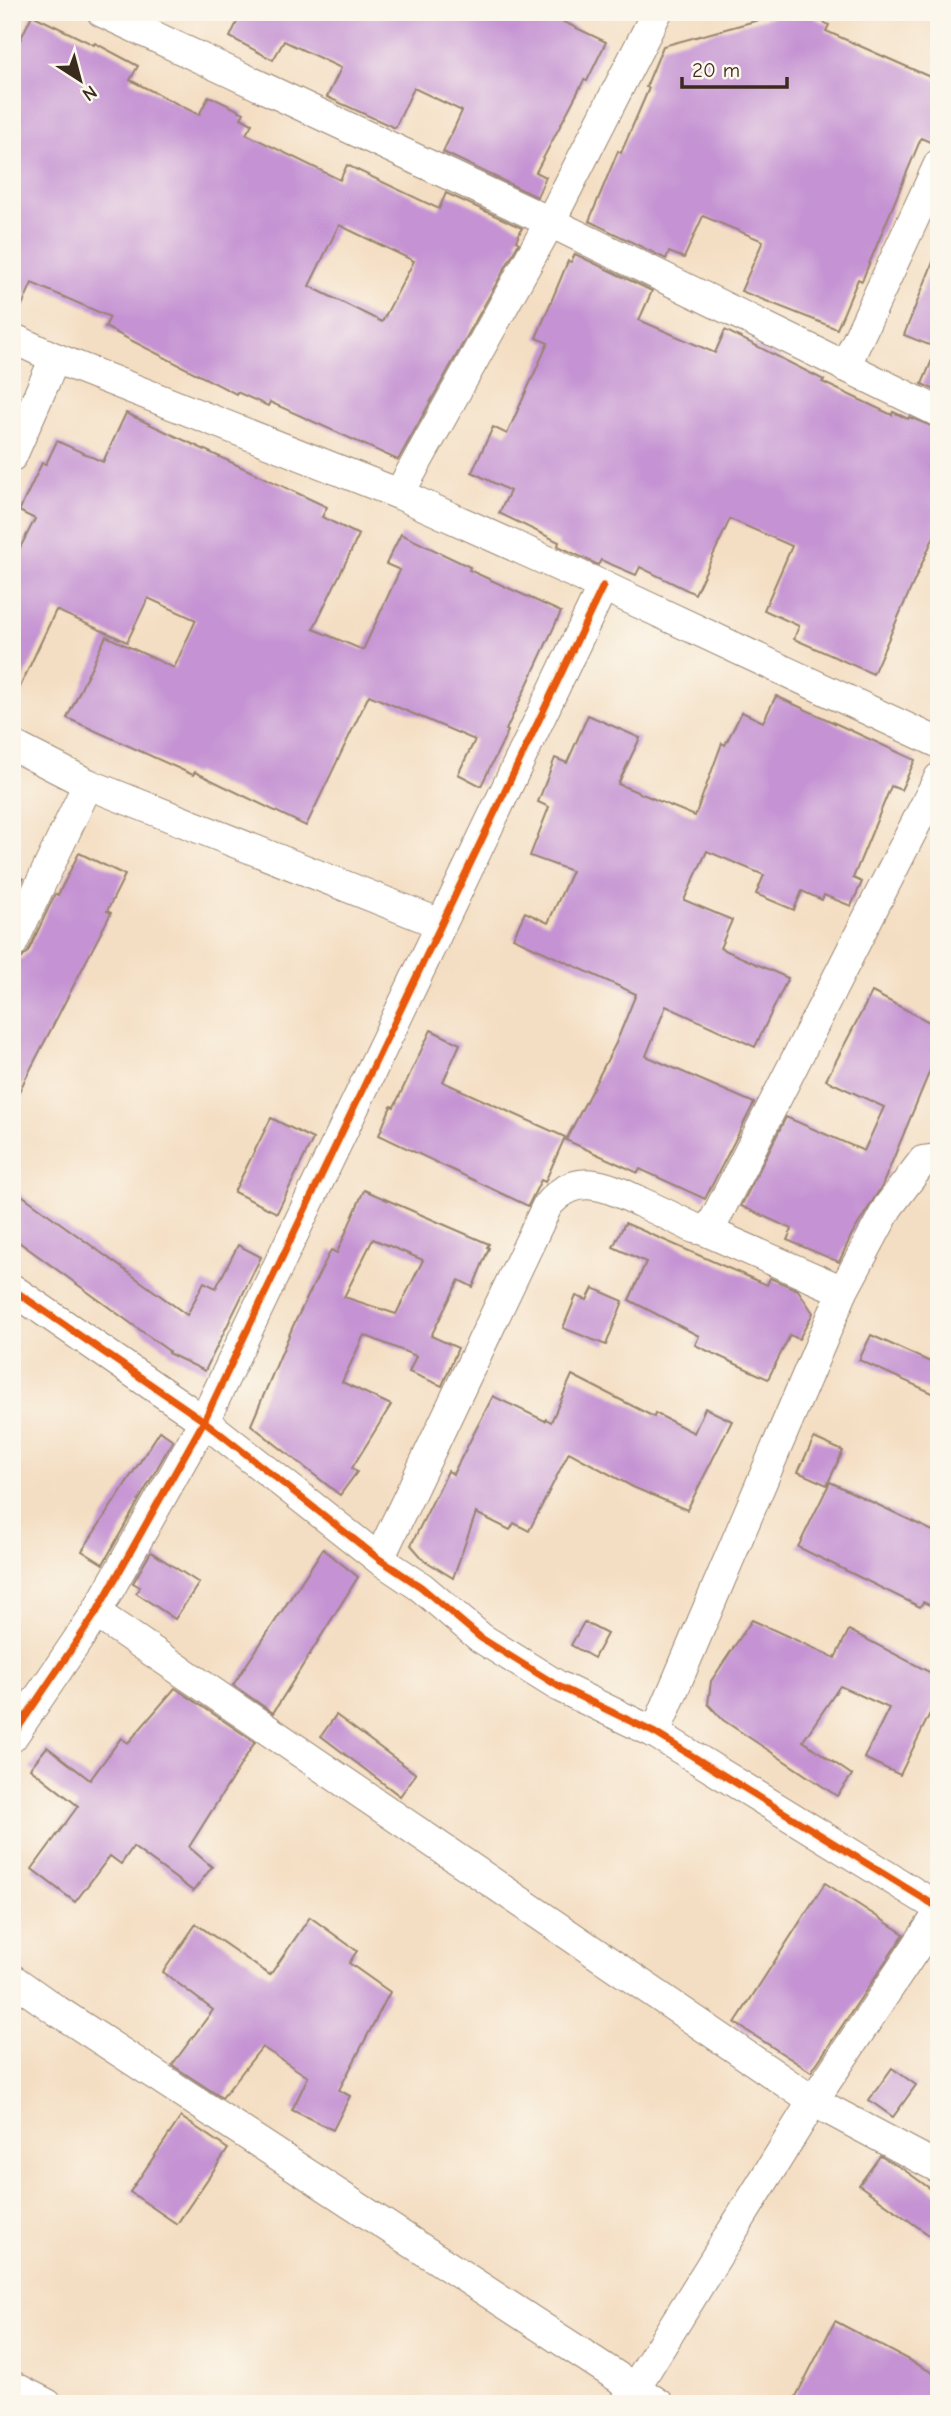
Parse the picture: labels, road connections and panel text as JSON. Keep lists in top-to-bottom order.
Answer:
{
  "scale_bar": "20 m",
  "north": "bottom right"
}
